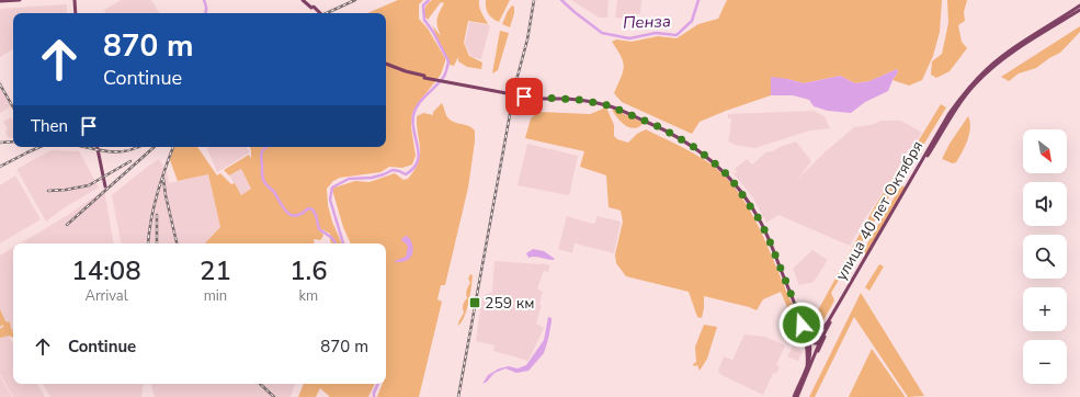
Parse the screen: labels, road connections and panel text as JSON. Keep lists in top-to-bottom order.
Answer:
{
  "streets": {
    "main road": ["улица 40 лет Октября"]
  },
  "water": ["Пенза"],
  "places": {
    "transit": ["259 км"]
  },
  "north": "bottom right",
  "page": {
    "turn": ["870 m", "Continue"],
    "then": "Then",
    "map_buttons": ["+", "−"],
    "eta": [
      "14:08",
      "Arrival",
      "21",
      "min",
      "1.6",
      "km"
    ],
    "list": [
      {
        "name": "Continue",
        "value": "870 m"
      }
    ]
  }
}
